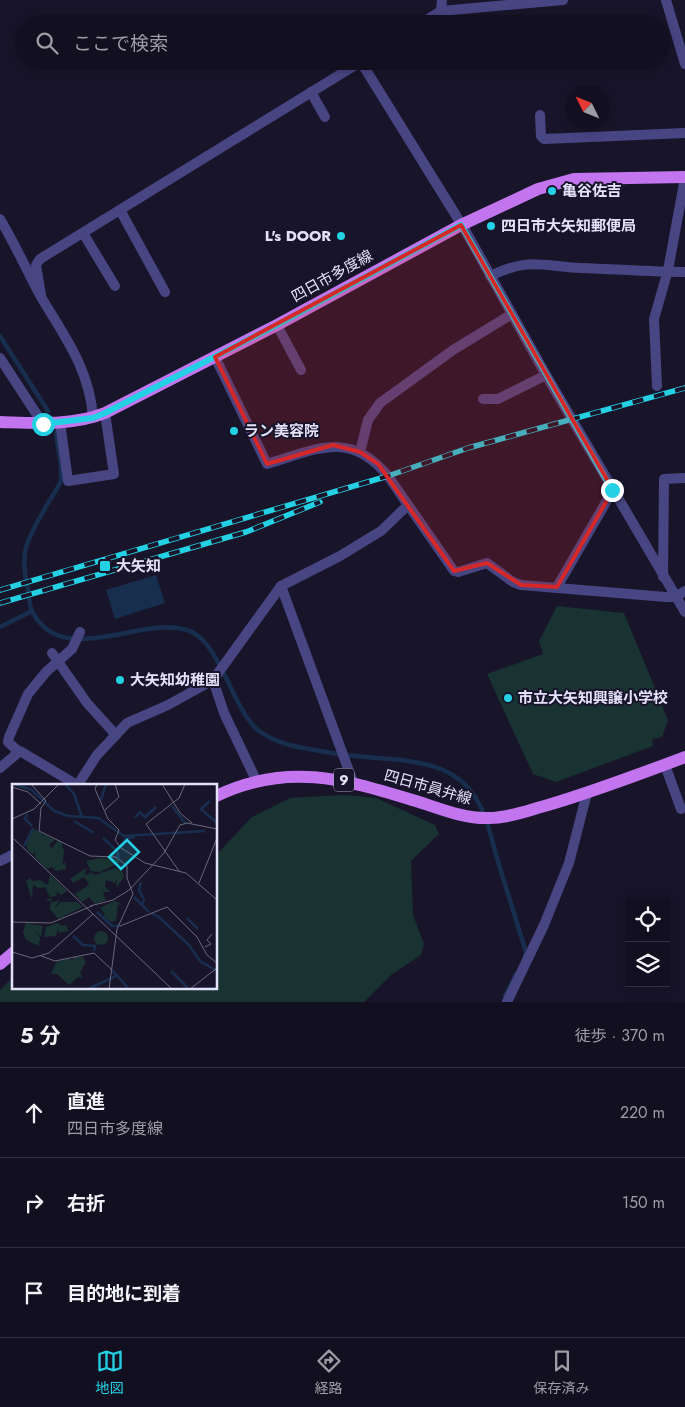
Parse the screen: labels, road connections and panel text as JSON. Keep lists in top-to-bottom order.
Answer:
{
  "streets": {
    "main road": ["四日市多度線", "9", "四日市員弁線"]
  },
  "places": {
    "other": [
      "亀谷佐吉",
      "四日市大矢知郵便局",
      "L's DOOR",
      "ラン美容院",
      "大矢知幼稚園",
      "市立大矢知興譲小学校"
    ],
    "transit": ["大矢知"]
  },
  "north": "top left",
  "page": {
    "search": "ここで検索",
    "heading": ["5 分", "徒歩 · 370 m"],
    "list": [
      ["直進", "四日市多度線", "220 m"],
      ["右折", "150 m"],
      "目的地に到着"
    ],
    "nav": ["地図", "経路", "保存済み"]
  }
}
